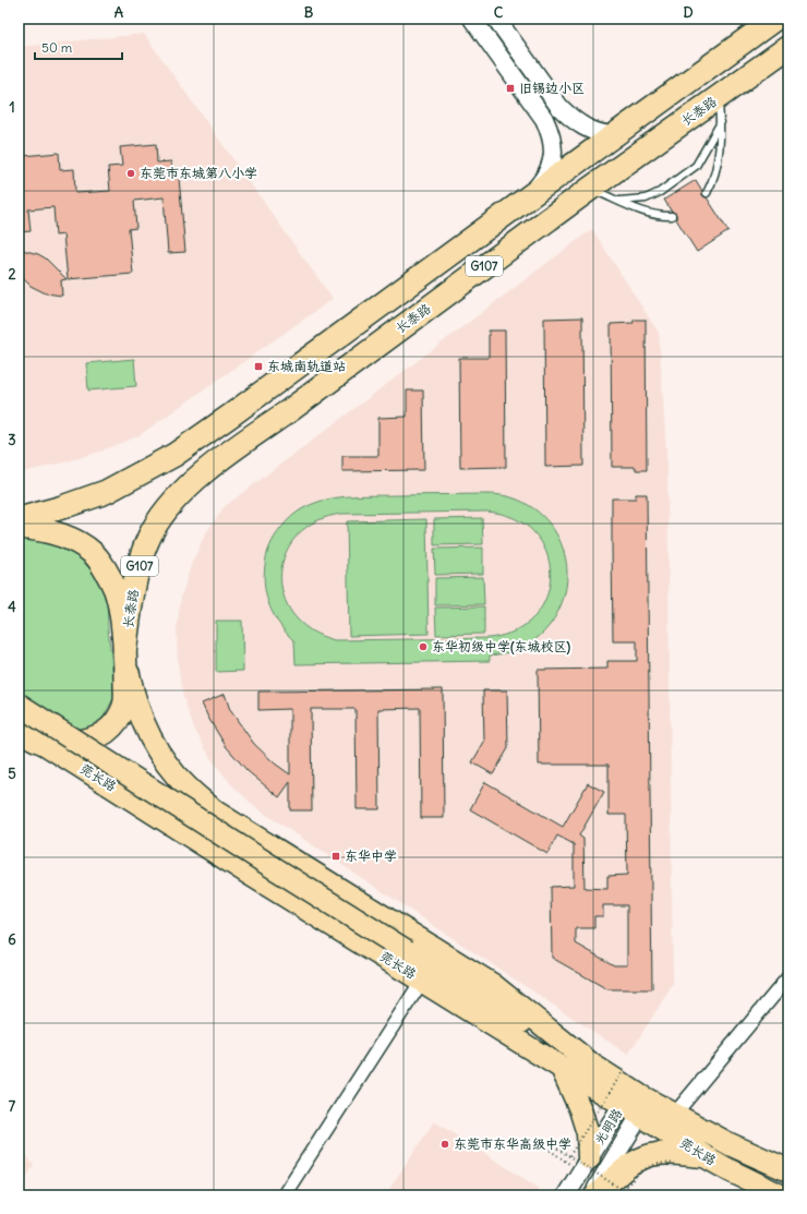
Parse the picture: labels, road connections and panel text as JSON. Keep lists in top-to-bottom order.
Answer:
{
  "streets": {
    "highway": ["长泰路", "G107", "莞长路"],
    "street": ["光明路"]
  },
  "crossings": [
    ["长泰路", "G107"],
    ["长泰路", "莞长路"],
    ["G107", "莞长路"],
    ["莞长路", "光明路"]
  ],
  "places": {
    "transit": ["旧锡边小区", "东城南轨道站", "东华中学"],
    "other": ["东莞市东城第八小学", "东华初级中学(东城校区)", "东莞市东华高级中学"]
  },
  "scale_bar": "50 m",
  "grid": {
    "columns": [
      "A",
      "B",
      "C",
      "D"
    ],
    "rows": [
      "1",
      "2",
      "3",
      "4",
      "5",
      "6",
      "7"
    ]
  }
}
